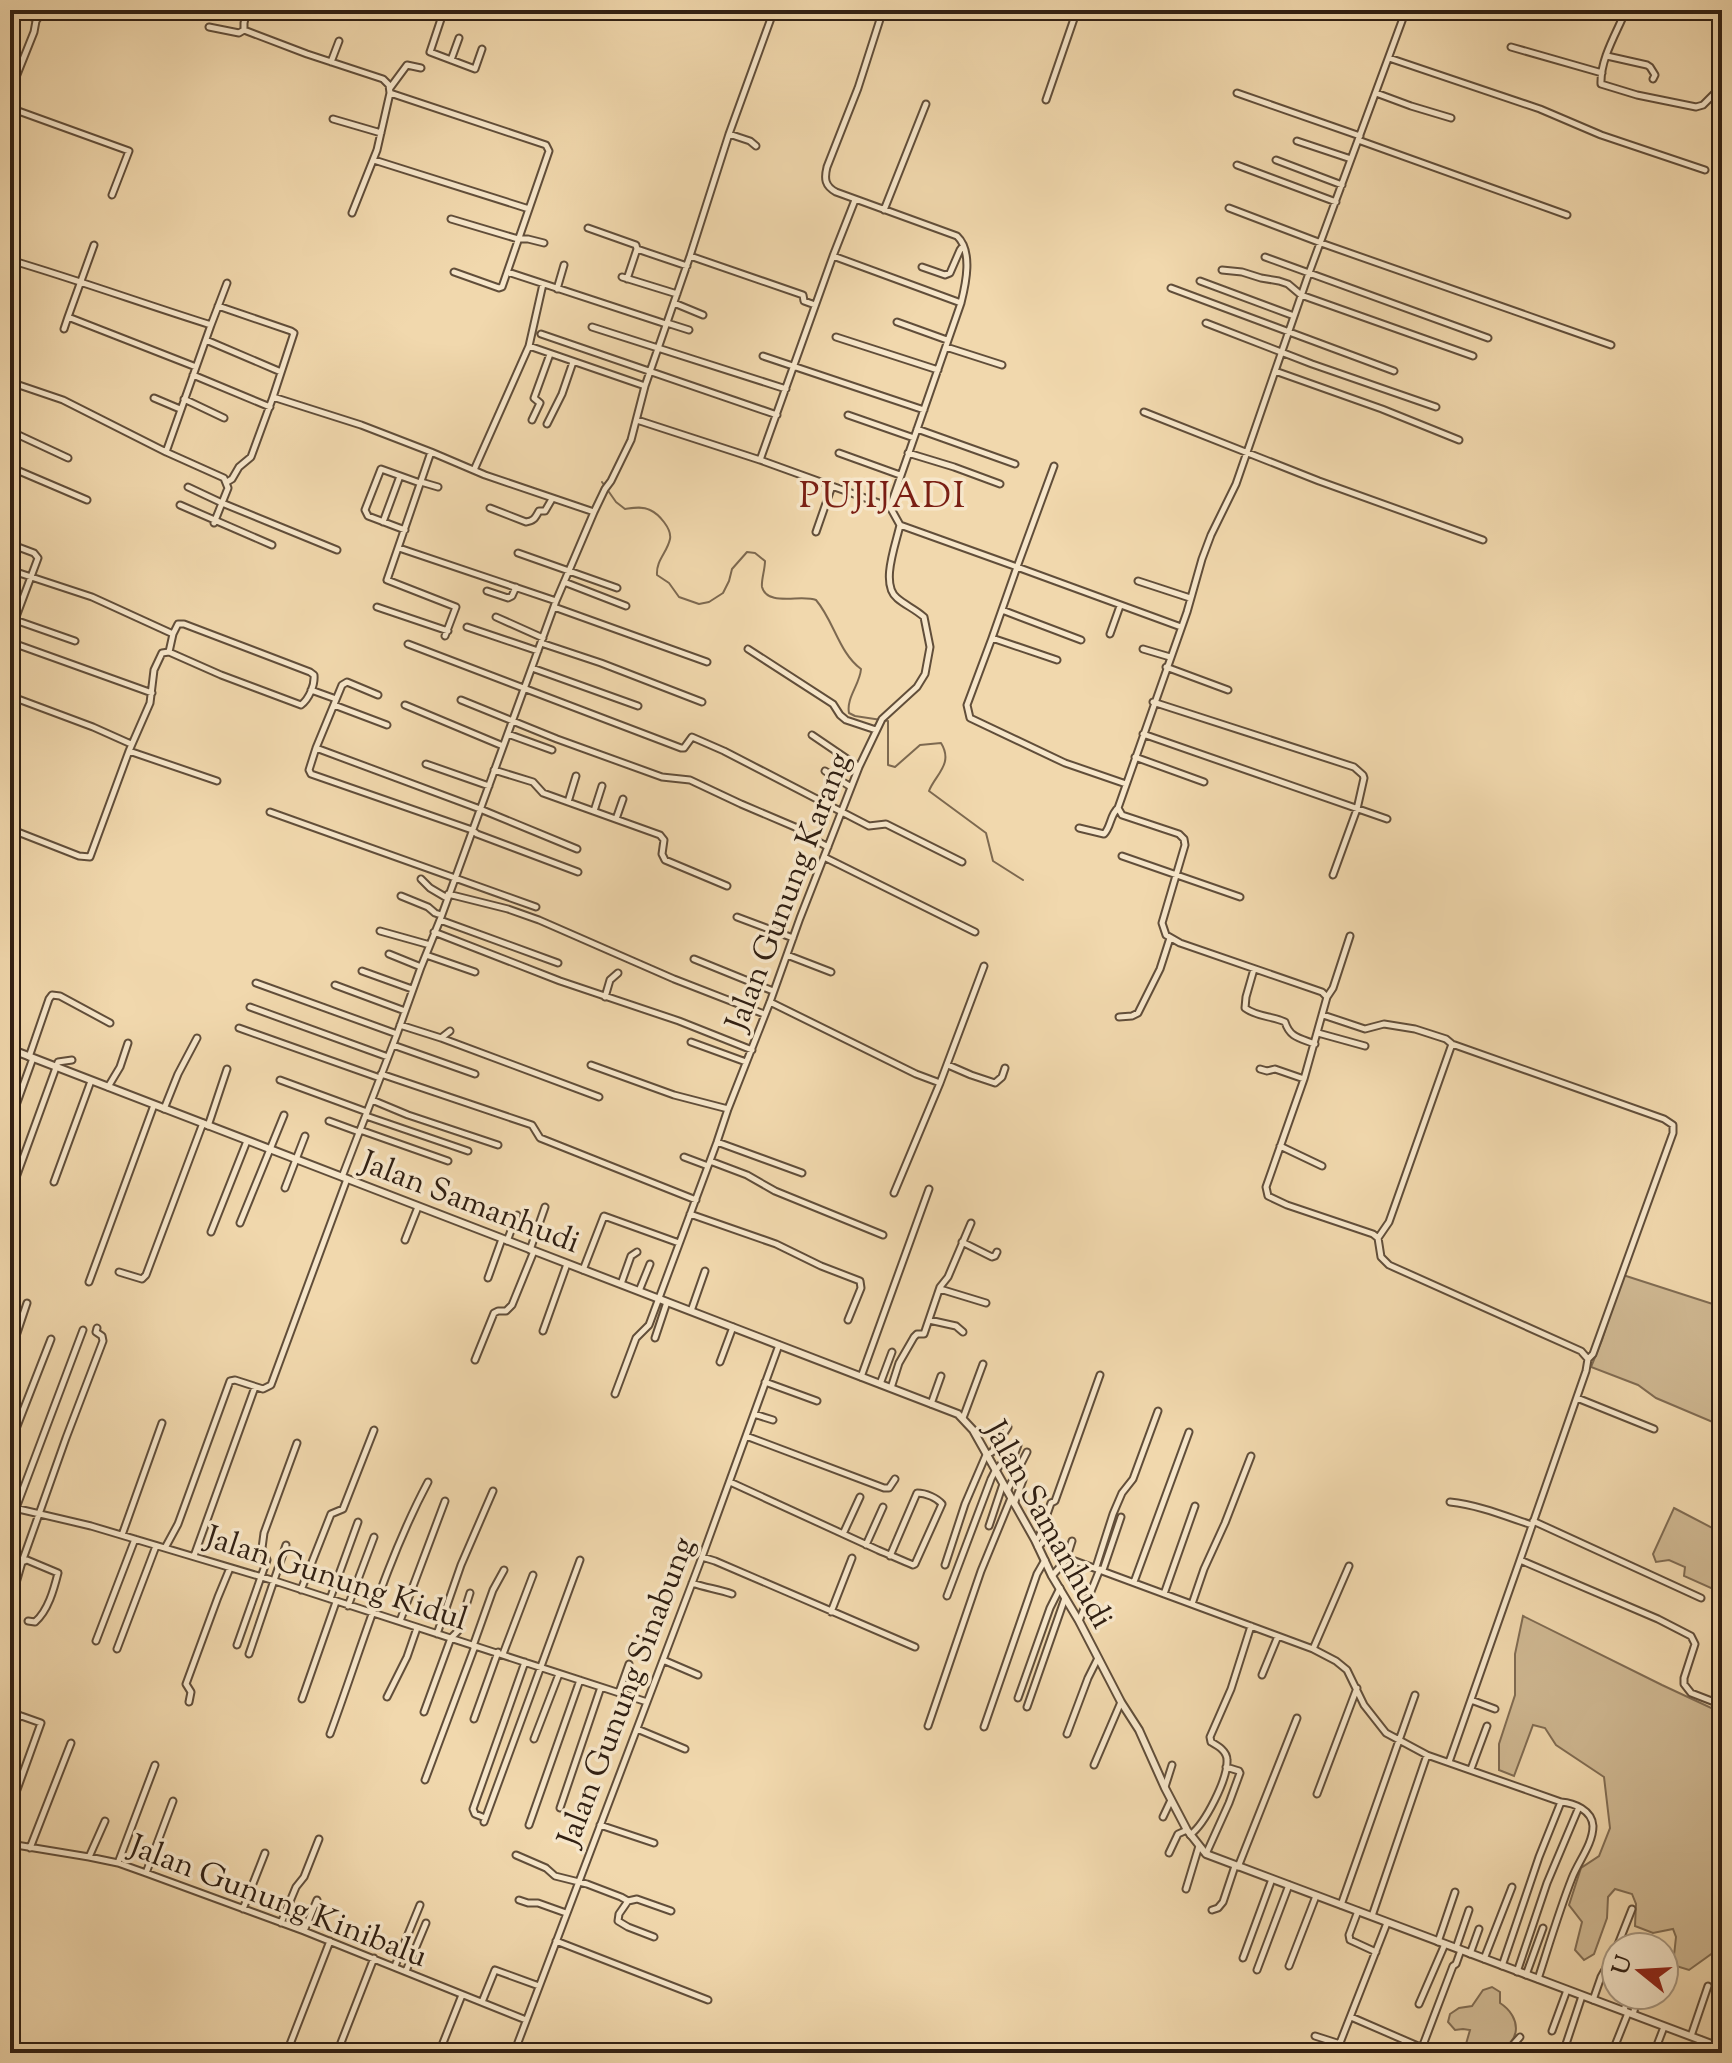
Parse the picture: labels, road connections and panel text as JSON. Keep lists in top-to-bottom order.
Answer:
{
  "streets": {
    "street": [
      "Jalan Gunung Karang",
      "Jalan Samanhudi",
      "Jalan Gunung Kidul",
      "Jalan Gunung Sinabung",
      "Jalan Gunung Kinibalu"
    ]
  },
  "crossings": [
    ["Jalan Gunung Karang", "Jalan Samanhudi"],
    ["Jalan Samanhudi", "Jalan Gunung Sinabung"],
    ["Jalan Gunung Kidul", "Jalan Gunung Sinabung"],
    ["Jalan Gunung Sinabung", "Jalan Gunung Kinibalu"]
  ],
  "districts": ["PUJIJADI"],
  "north": "left"
}
